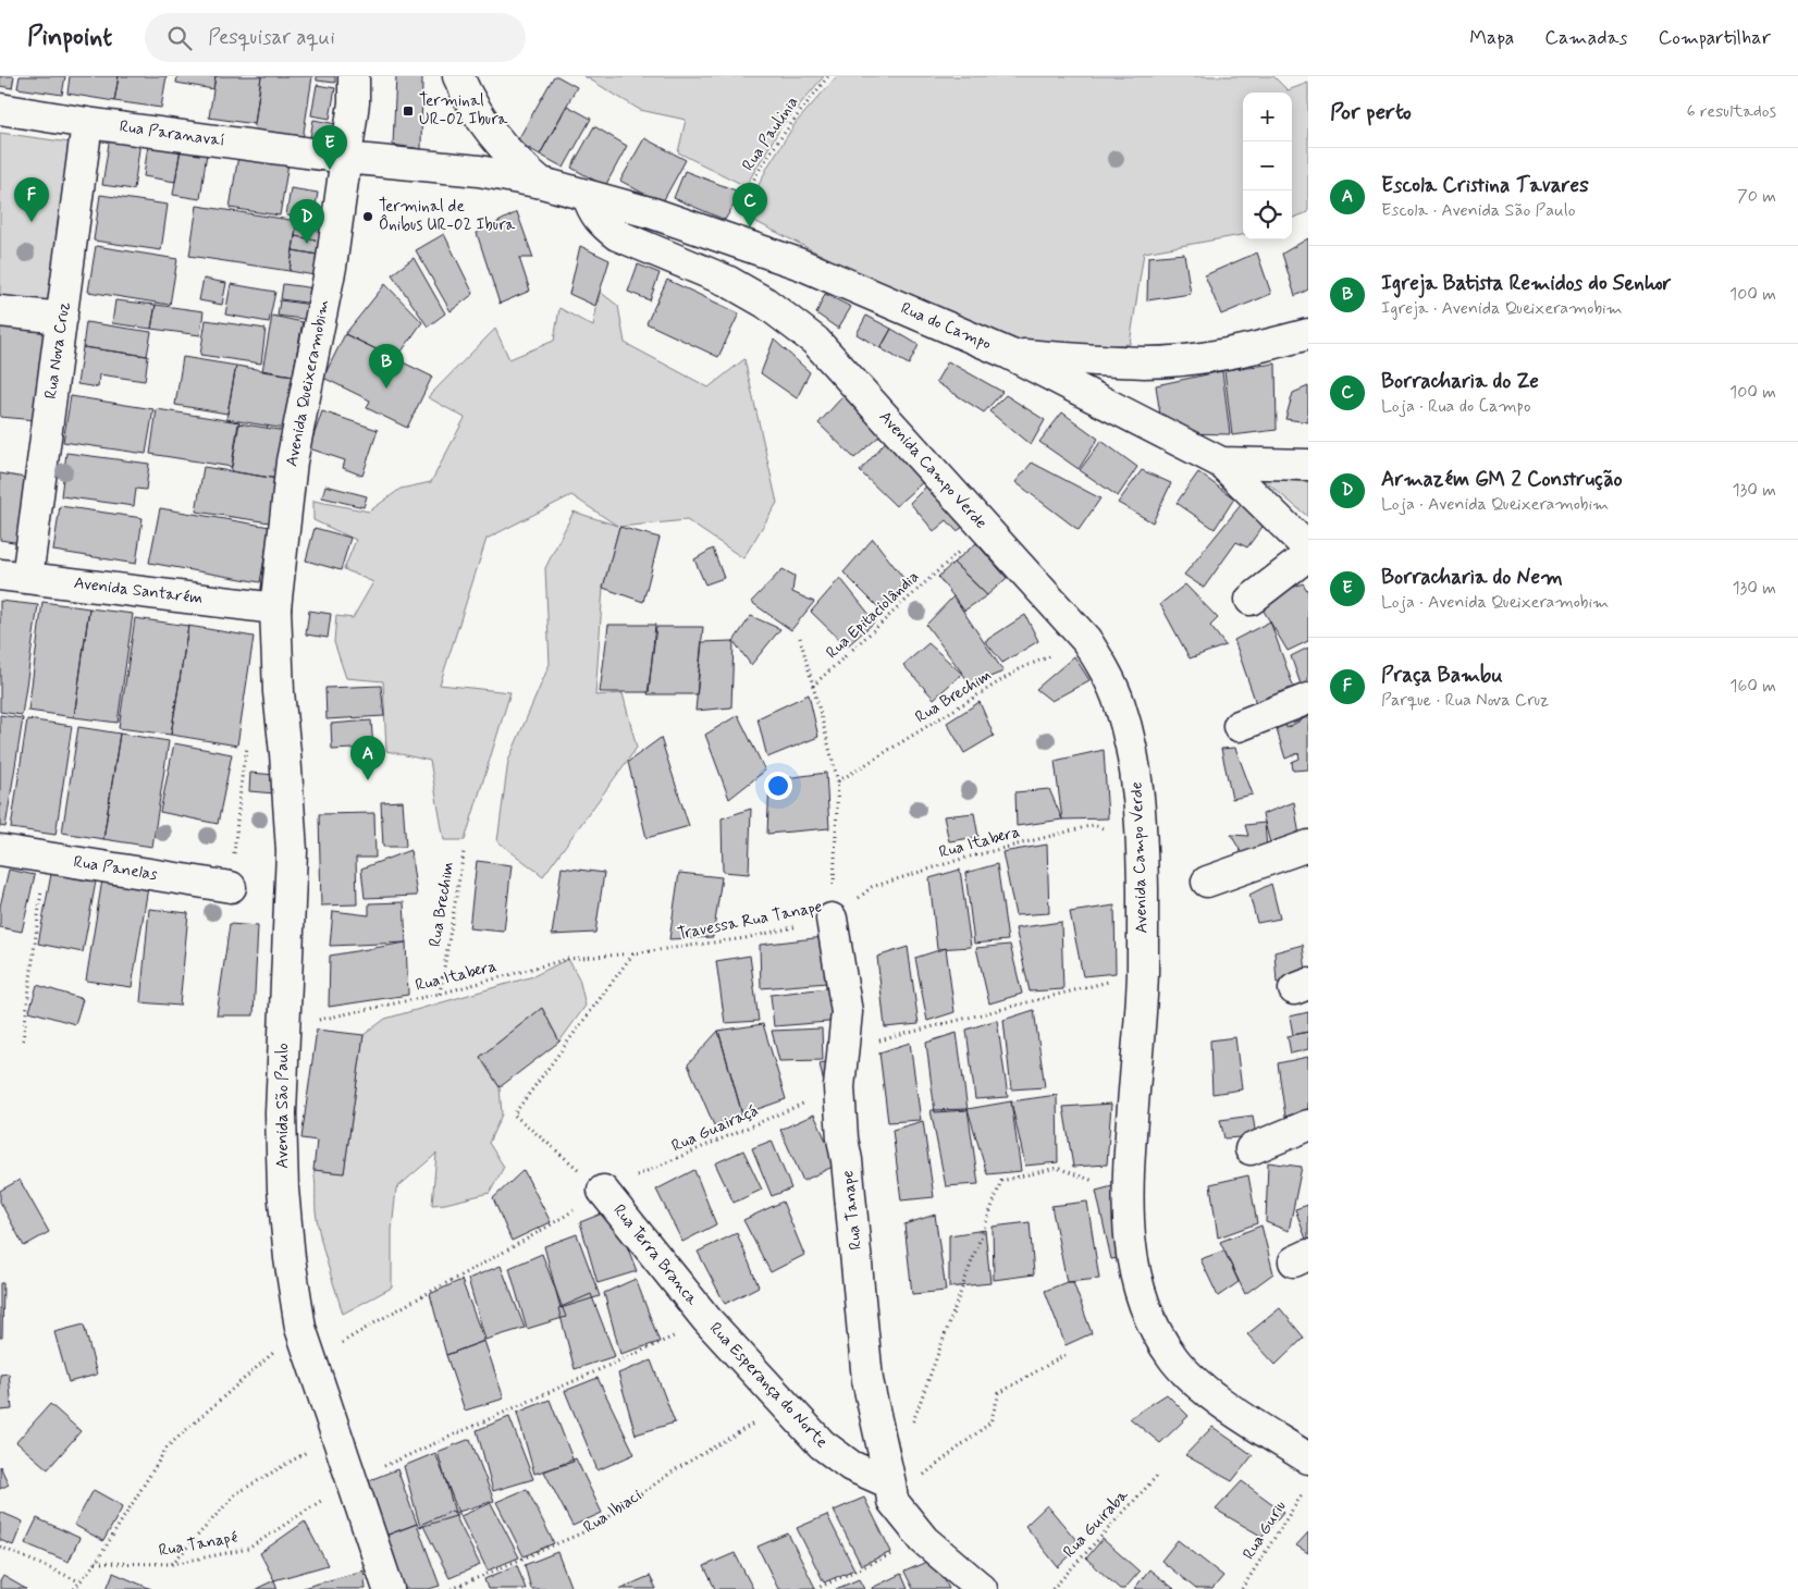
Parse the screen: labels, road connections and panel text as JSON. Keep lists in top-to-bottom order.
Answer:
{
  "streets": {
    "main road": [
      "Rua Paranavaí",
      "Rua do Campo",
      "Rua Nova Cruz",
      "Avenida Queixeramobim",
      "Avenida Campo Verde",
      "Avenida Santarém",
      "Rua Panelas",
      "Avenida São Paulo",
      "Rua Tanape",
      "Rua Terra Branca",
      "Rua Esperança do Norte"
    ],
    "path": [
      "Rua Paulinia",
      "Rua Epitaciolândia",
      "Rua Brechim",
      "Rua Itabera",
      "Travessa Rua Tanape",
      "Rua Guairaçá",
      "Rua Ibiaci",
      "Rua Guiraba",
      "Rua Guriu",
      "Rua Tanapé"
    ]
  },
  "crossings": [
    ["Rua Paranavaí", "Rua Nova Cruz"],
    ["Rua Paranavaí", "Avenida Queixeramobim"],
    ["Rua Paulinia", "Rua do Campo"],
    ["Rua do Campo", "Avenida Campo Verde"],
    ["Rua Nova Cruz", "Avenida Santarém"],
    ["Avenida Queixeramobim", "Avenida Santarém"],
    ["Avenida Queixeramobim", "Avenida São Paulo"],
    ["Avenida Campo Verde", "Rua Epitaciolândia"],
    ["Avenida Campo Verde", "Rua Brechim"],
    ["Avenida Campo Verde", "Rua Itabera"],
    ["Avenida Santarém", "Avenida São Paulo"],
    ["Rua Epitaciolândia", "Travessa Rua Tanape"],
    ["Rua Brechim", "Rua Itabera"],
    ["Rua Brechim", "Travessa Rua Tanape"],
    ["Rua Itabera", "Travessa Rua Tanape"],
    ["Rua Itabera", "Avenida São Paulo"],
    ["Rua Itabera", "Rua Tanape"],
    ["Travessa Rua Tanape", "Rua Tanape"],
    ["Avenida São Paulo", "Rua Guairaçá"],
    ["Avenida São Paulo", "Rua Esperança do Norte"],
    ["Avenida São Paulo", "Rua Tanapé"],
    ["Rua Guairaçá", "Rua Tanape"],
    ["Rua Guairaçá", "Rua Terra Branca"],
    ["Rua Tanape", "Rua Esperança do Norte"],
    ["Rua Terra Branca", "Rua Esperança do Norte"],
    ["Rua Esperança do Norte", "Rua Tanapé"]
  ],
  "places": {
    "transit": ["Terminal UR-02 Ibura"],
    "other": ["Terminal de Ônibus UR-02 Ibura"]
  },
  "page": {
    "header": "Pinpoint",
    "search": "Pesquisar aqui",
    "nav": ["Mapa", "Camadas", "Compartilhar"],
    "heading": ["Por perto", "6 resultados"],
    "map_buttons": ["+", "−"],
    "pins": [
      "E",
      "F",
      "C",
      "D",
      "B",
      "A"
    ],
    "list": [
      {
        "mark": "A",
        "name": "Escola Cristina Tavares",
        "note": "Escola · Avenida São Paulo",
        "value": "70 m"
      },
      {
        "mark": "B",
        "name": "Igreja Batista Remidos do Senhor",
        "note": "Igreja · Avenida Queixeramobim",
        "value": "100 m"
      },
      {
        "mark": "C",
        "name": "Borracharia do Ze",
        "note": "Loja · Rua do Campo",
        "value": "100 m"
      },
      {
        "mark": "D",
        "name": "Armazém GM 2 Construção",
        "note": "Loja · Avenida Queixeramobim",
        "value": "130 m"
      },
      {
        "mark": "E",
        "name": "Borracharia do Nem",
        "note": "Loja · Avenida Queixeramobim",
        "value": "130 m"
      },
      {
        "mark": "F",
        "name": "Praça Bambu",
        "note": "Parque · Rua Nova Cruz",
        "value": "160 m"
      }
    ]
  }
}
